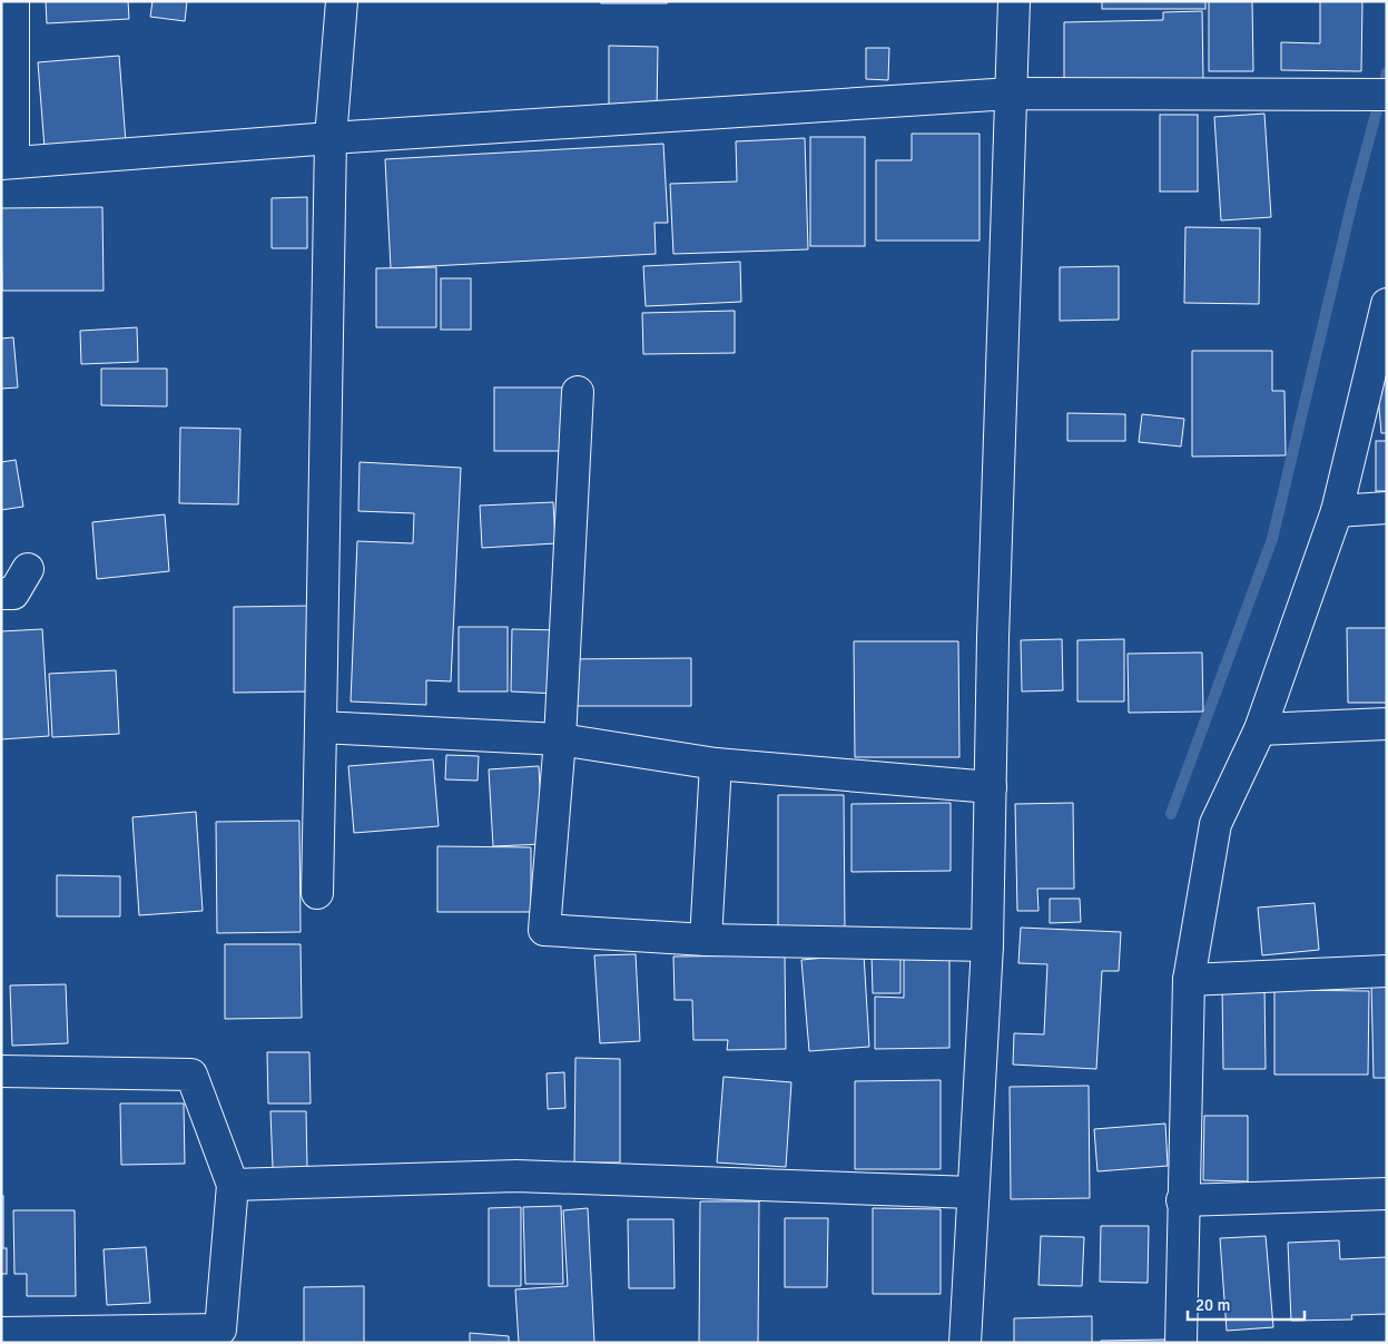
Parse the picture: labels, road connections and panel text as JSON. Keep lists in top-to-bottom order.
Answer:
{
  "scale_bar": "20 m"
}
